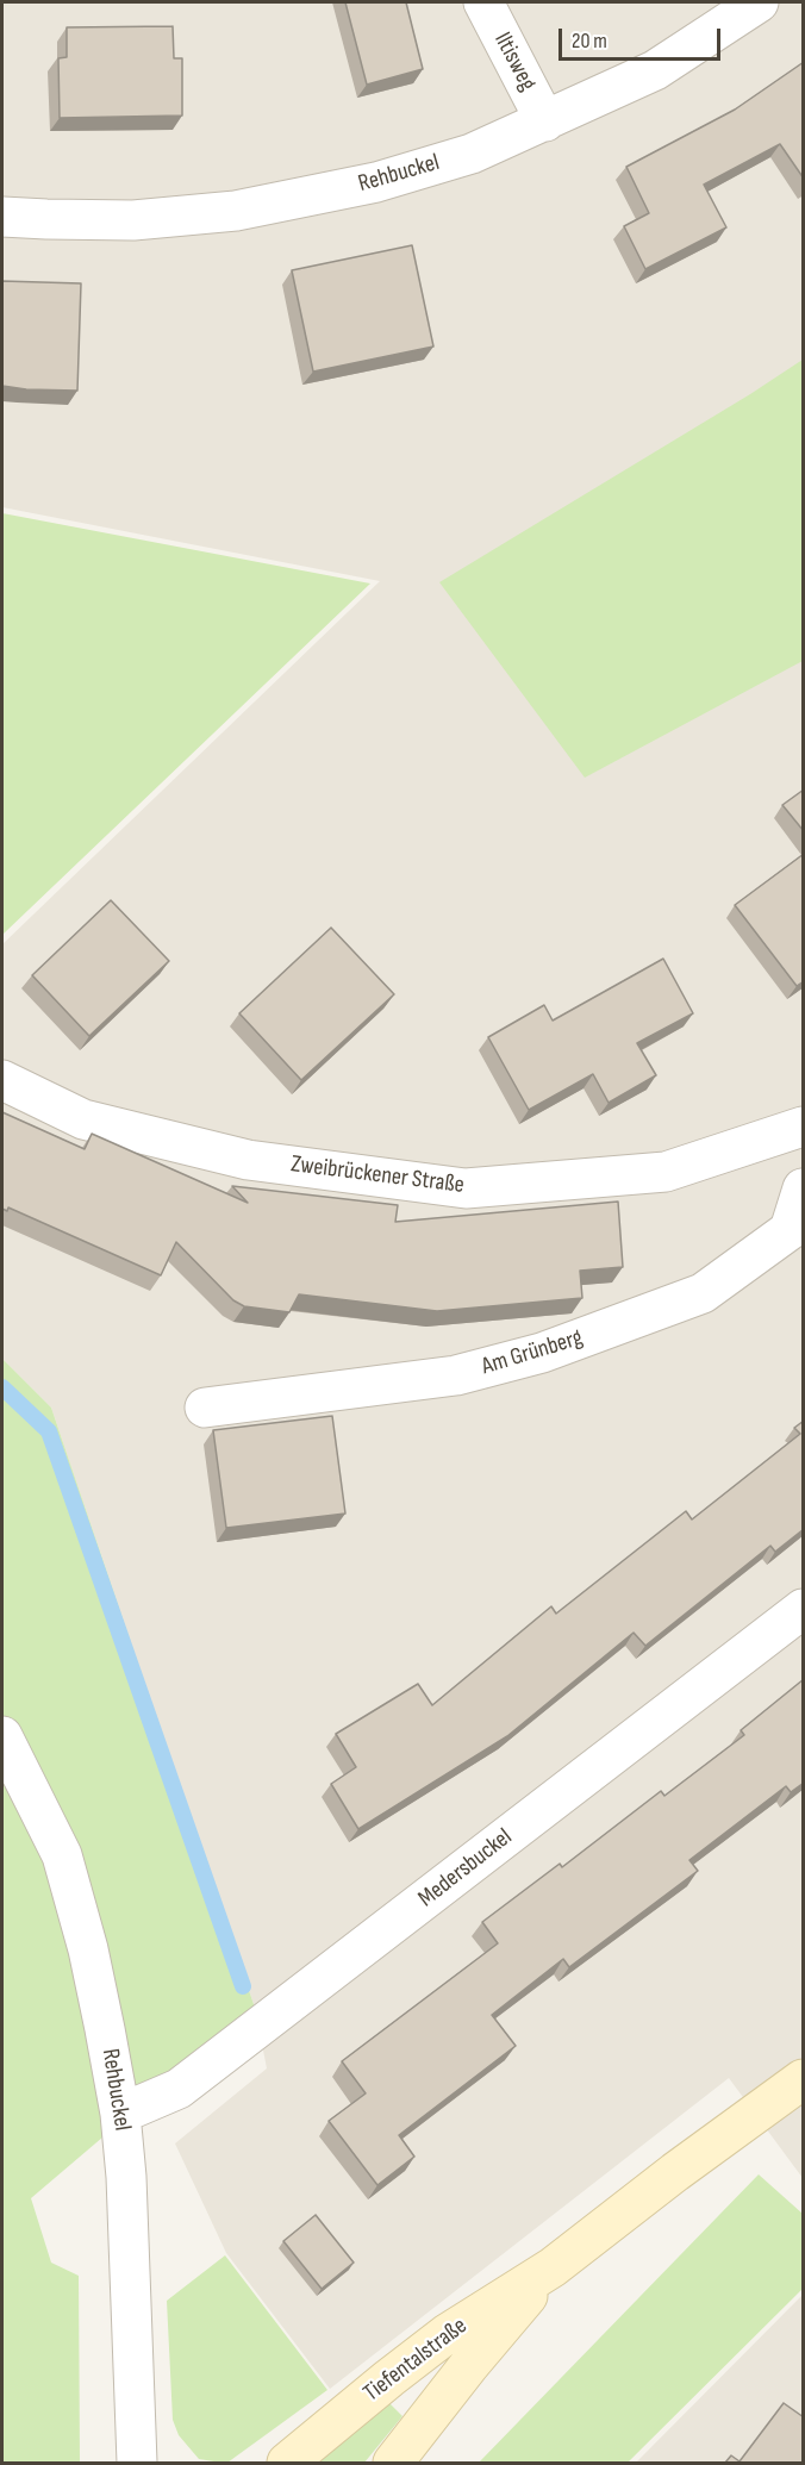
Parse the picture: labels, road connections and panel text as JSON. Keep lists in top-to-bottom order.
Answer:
{
  "streets": {
    "street": [
      "Iltisweg",
      "Rehbuckel",
      "Zweibrückener Straße",
      "Am Grünberg",
      "Medersbuckel",
      "Tiefentalstraße"
    ]
  },
  "crossings": [
    ["Iltisweg", "Rehbuckel"],
    ["Rehbuckel", "Medersbuckel"]
  ],
  "scale_bar": "20 m"
}
